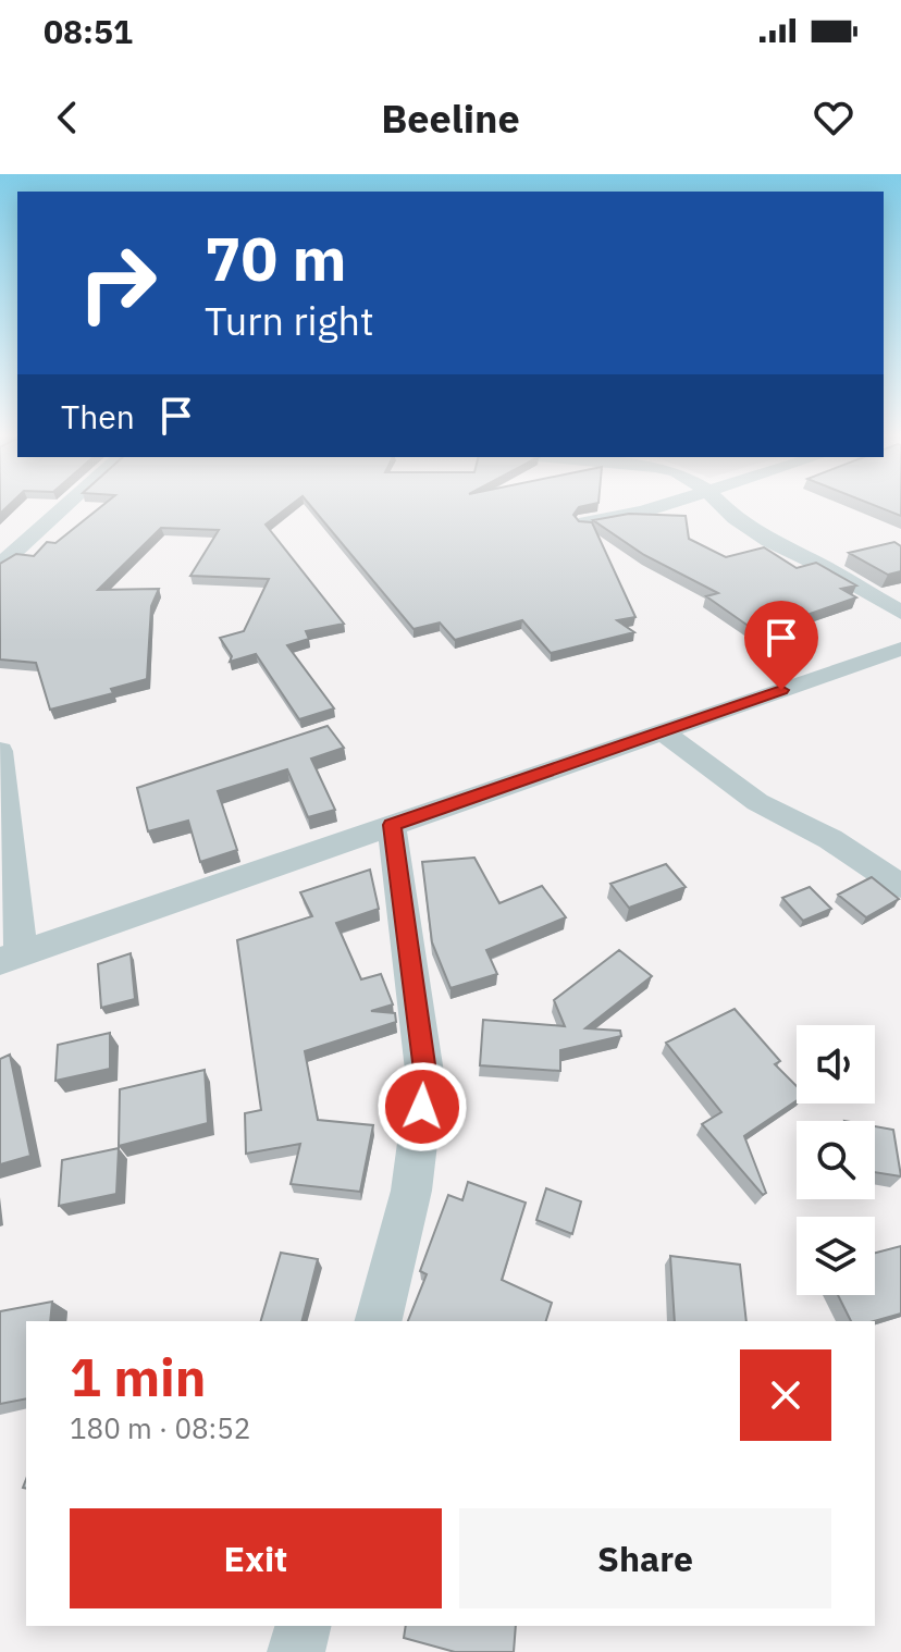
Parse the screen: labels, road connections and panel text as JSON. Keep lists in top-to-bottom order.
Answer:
{
  "page": {
    "status": "08:51",
    "header": "Beeline",
    "turn": ["70 m", "Turn right"],
    "then": "Then",
    "heading": ["1 min", "180 m · 08:52"],
    "buttons": ["Exit", "Share"]
  }
}
